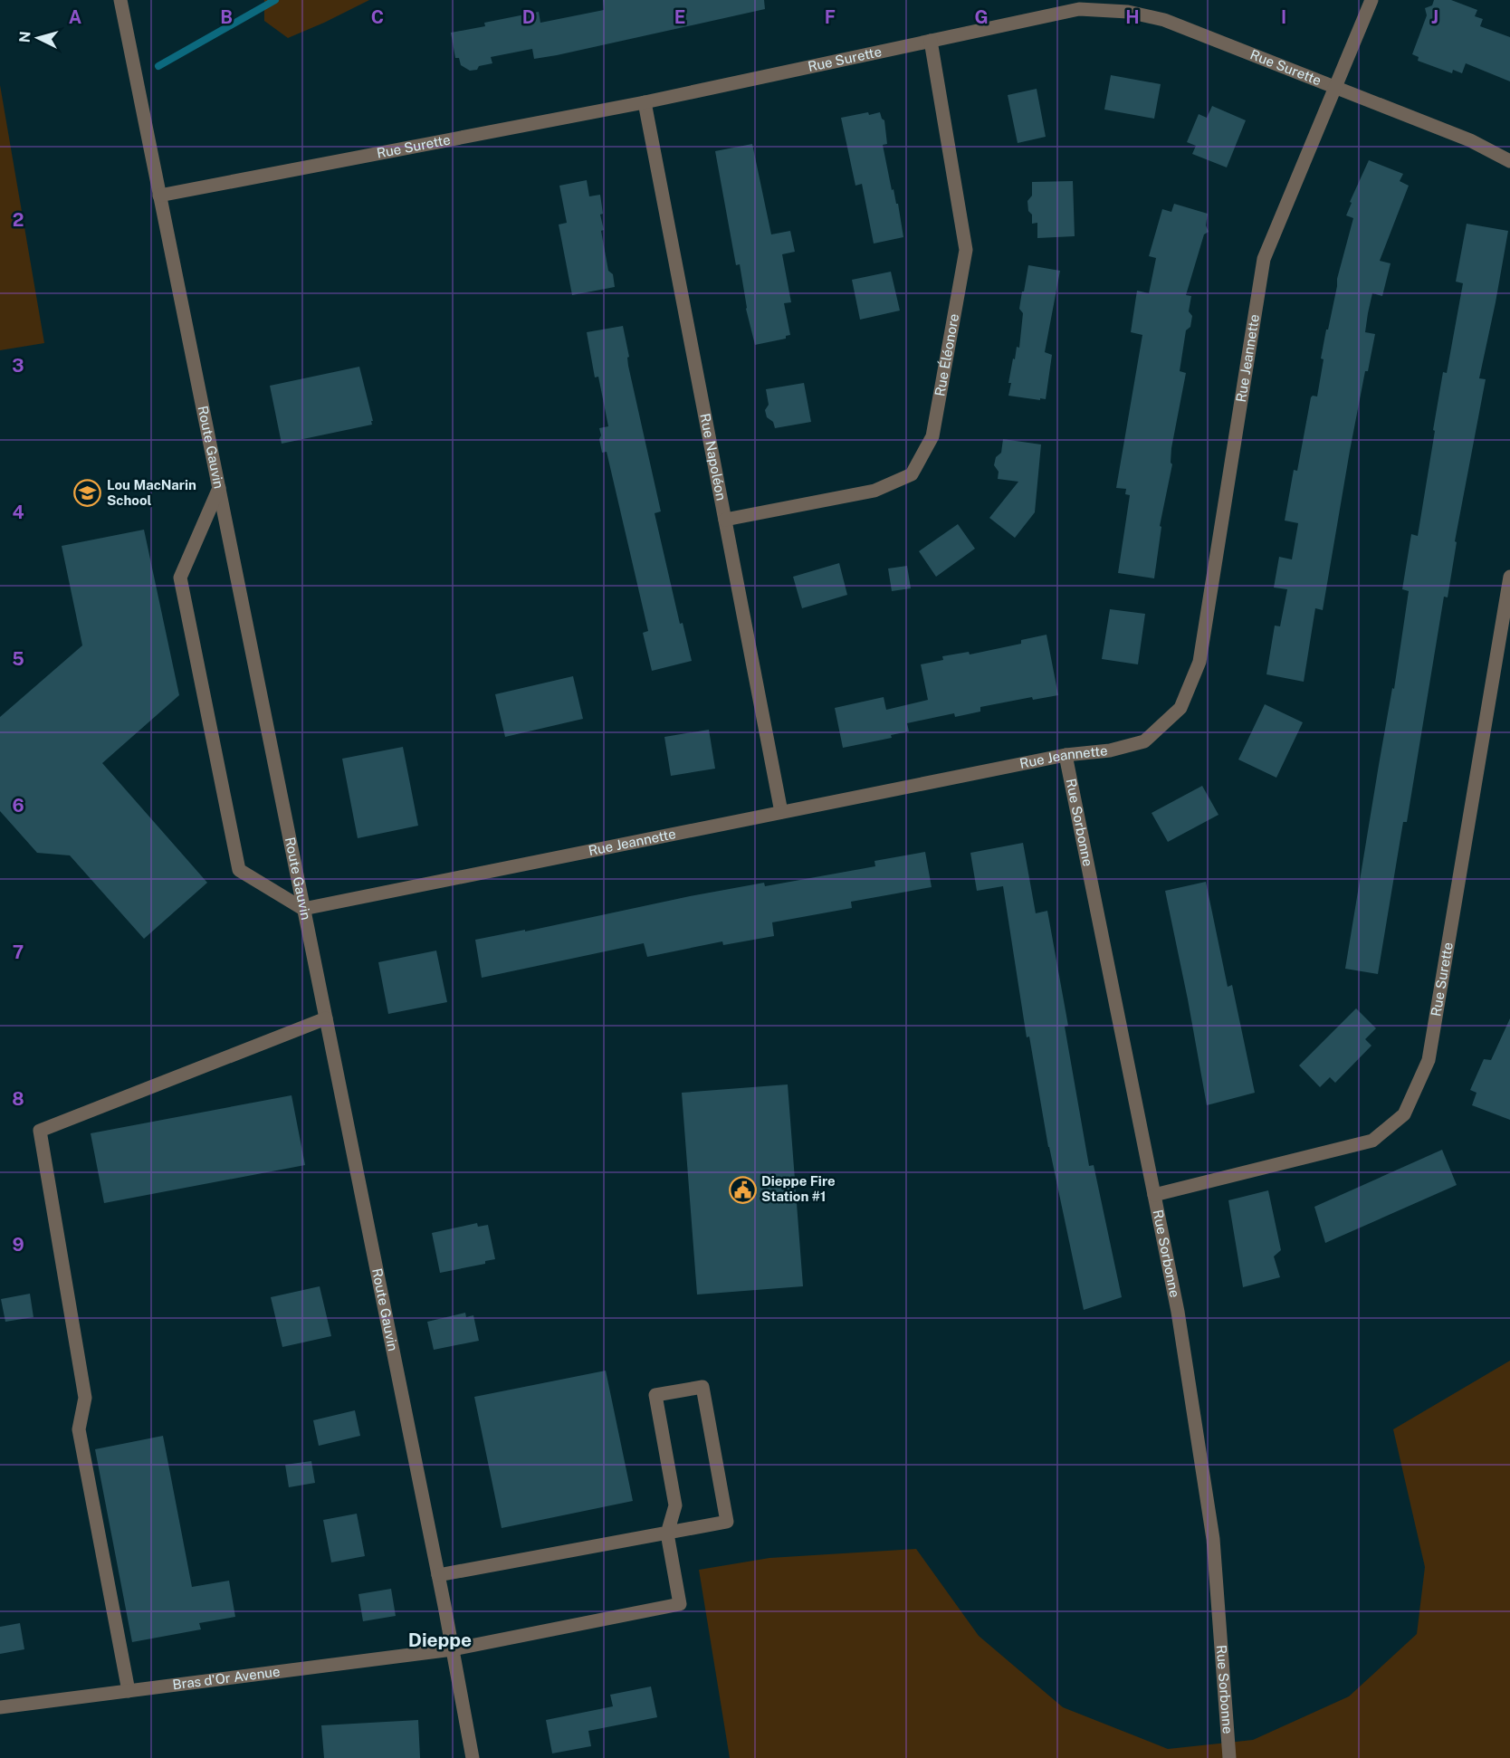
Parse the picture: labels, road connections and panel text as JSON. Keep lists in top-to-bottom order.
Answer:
{
  "streets": {
    "street": [
      "Rue Surette",
      "Rue Éléonore",
      "Rue Jeannette",
      "Route Gauvin",
      "Rue Napoléon",
      "Rue Sorbonne",
      "Bras d'Or Avenue"
    ]
  },
  "crossings": [
    ["Rue Surette", "Rue Éléonore"],
    ["Rue Surette", "Rue Jeannette"],
    ["Rue Surette", "Route Gauvin"],
    ["Rue Surette", "Rue Napoléon"],
    ["Rue Surette", "Rue Sorbonne"],
    ["Rue Éléonore", "Rue Napoléon"],
    ["Rue Jeannette", "Route Gauvin"],
    ["Rue Jeannette", "Rue Napoléon"],
    ["Rue Jeannette", "Rue Sorbonne"],
    ["Route Gauvin", "Bras d'Or Avenue"]
  ],
  "districts": ["Dieppe"],
  "places": {
    "school or university": ["Lou MacNarin School"],
    "public building": ["Dieppe Fire Station #1"]
  },
  "north": "left",
  "grid": {
    "columns": [
      "A",
      "B",
      "C",
      "D",
      "E",
      "F",
      "G",
      "H",
      "I",
      "J"
    ],
    "rows": [
      "2",
      "3",
      "4",
      "5",
      "6",
      "7",
      "8",
      "9"
    ]
  }
}
